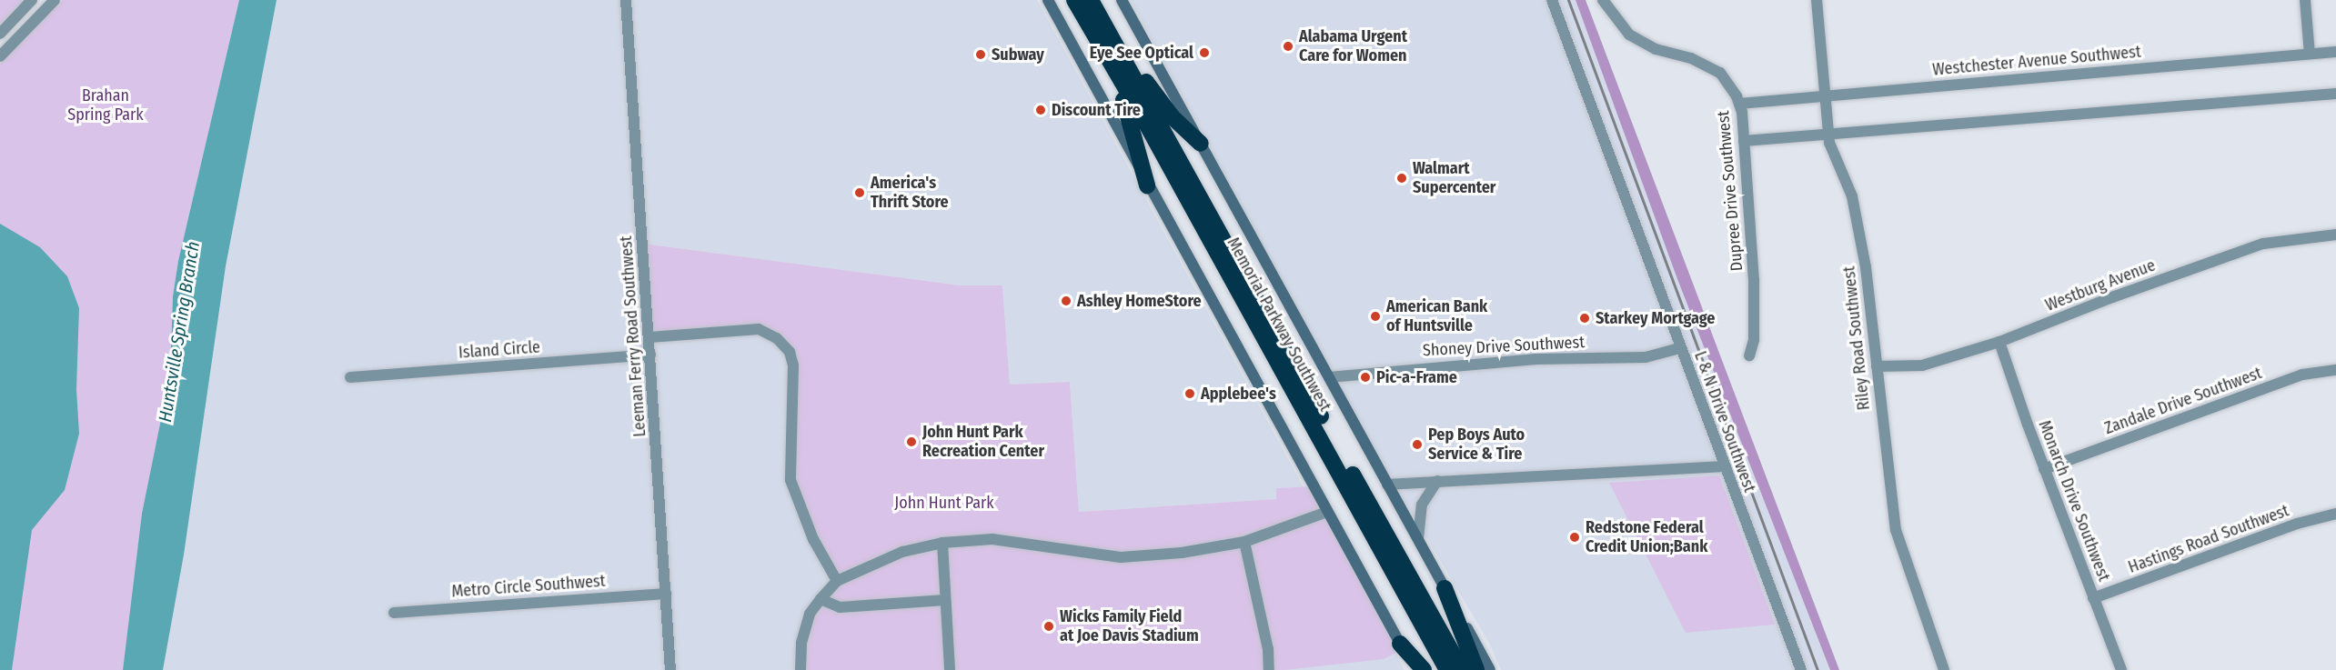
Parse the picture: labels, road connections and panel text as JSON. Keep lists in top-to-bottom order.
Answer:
{
  "streets": {
    "highway": ["Memorial Parkway Southwest"],
    "street": [
      "Westchester Avenue Southwest",
      "Dupree Drive Southwest",
      "Westburg Avenue",
      "Leeman Ferry Road Southwest",
      "Riley Road Southwest",
      "Shoney Drive Southwest",
      "Island Circle",
      "Zandale Drive Southwest",
      "L & N Drive Southwest",
      "Monarch Drive Southwest",
      "Hastings Road Southwest",
      "Metro Circle Southwest"
    ]
  },
  "crossings": [
    ["Westchester Avenue Southwest", "Dupree Drive Southwest"],
    ["Westchester Avenue Southwest", "Riley Road Southwest"],
    ["Westburg Avenue", "Riley Road Southwest"],
    ["Westburg Avenue", "Monarch Drive Southwest"],
    ["Leeman Ferry Road Southwest", "Island Circle"],
    ["Leeman Ferry Road Southwest", "Metro Circle Southwest"],
    ["Shoney Drive Southwest", "L & N Drive Southwest"],
    ["Zandale Drive Southwest", "Monarch Drive Southwest"],
    ["Monarch Drive Southwest", "Hastings Road Southwest"]
  ],
  "water": ["Huntsville Spring Branch"],
  "parks": ["Brahan Spring Park", "John Hunt Park"],
  "places": [
    "Alabama Urgent Care for Women",
    "Eye See Optical",
    "Subway",
    "Discount Tire",
    "Walmart Supercenter",
    "America's Thrift Store",
    "Ashley HomeStore",
    "American Bank of Huntsville",
    "Starkey Mortgage",
    "Pic-a-Frame",
    "Applebee's",
    "John Hunt Park Recreation Center",
    "Pep Boys Auto Service & Tire",
    "Redstone Federal Credit Union;Bank",
    "Wicks Family Field at Joe Davis Stadium"
  ]
}
